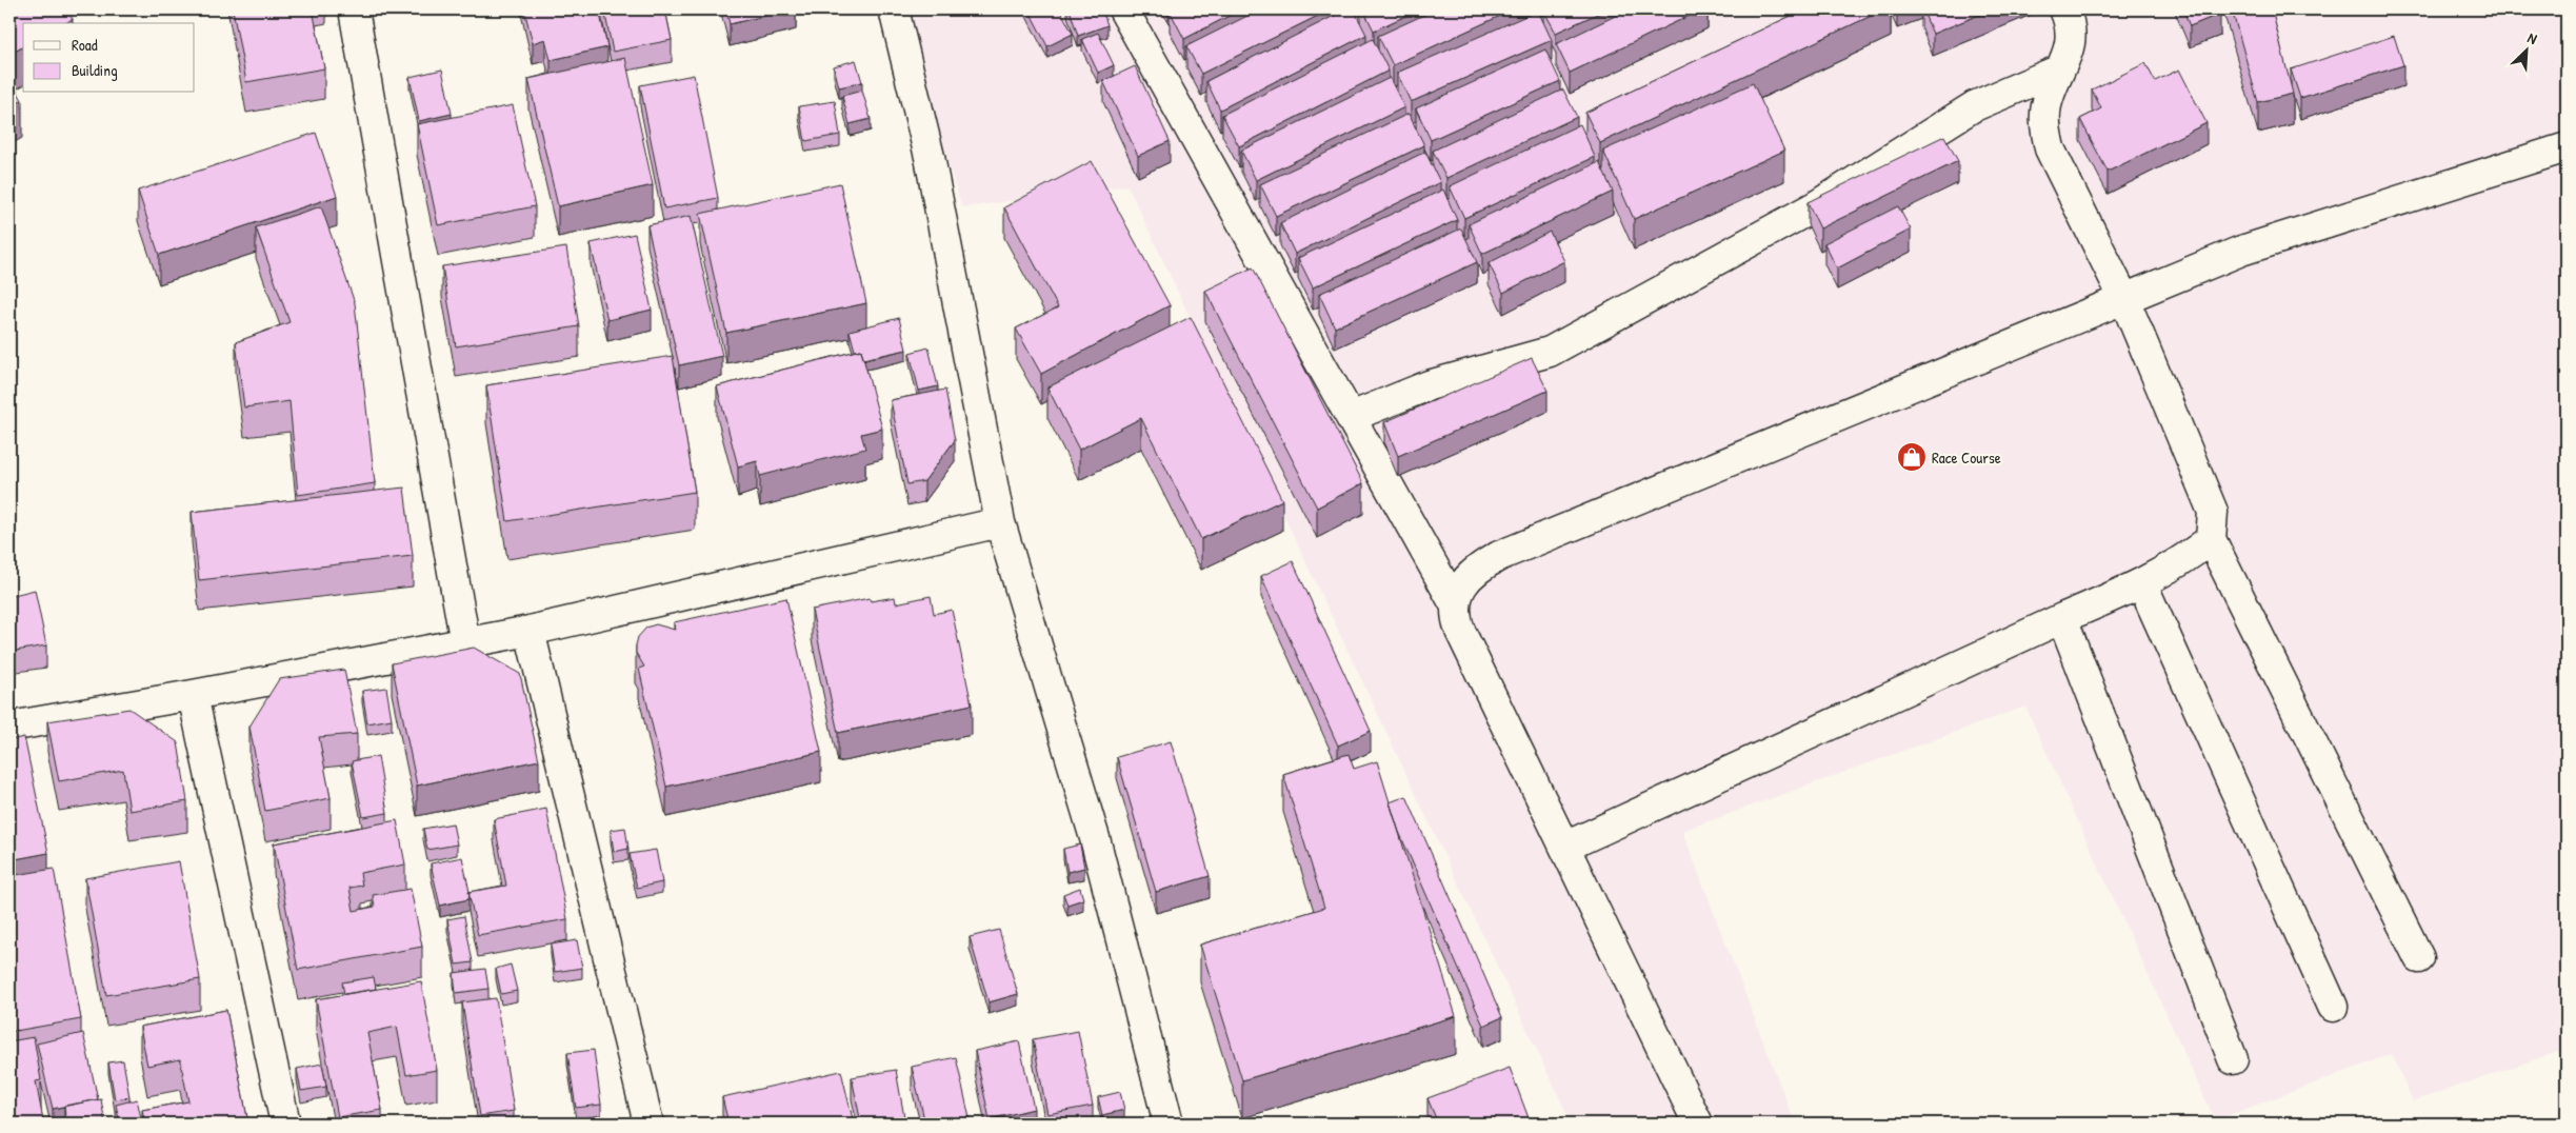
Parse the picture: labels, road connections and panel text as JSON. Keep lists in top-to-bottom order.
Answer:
{
  "places": {
    "shop": ["Race Course"]
  },
  "legend": ["Road", "Building"],
  "north": "top right"
}
